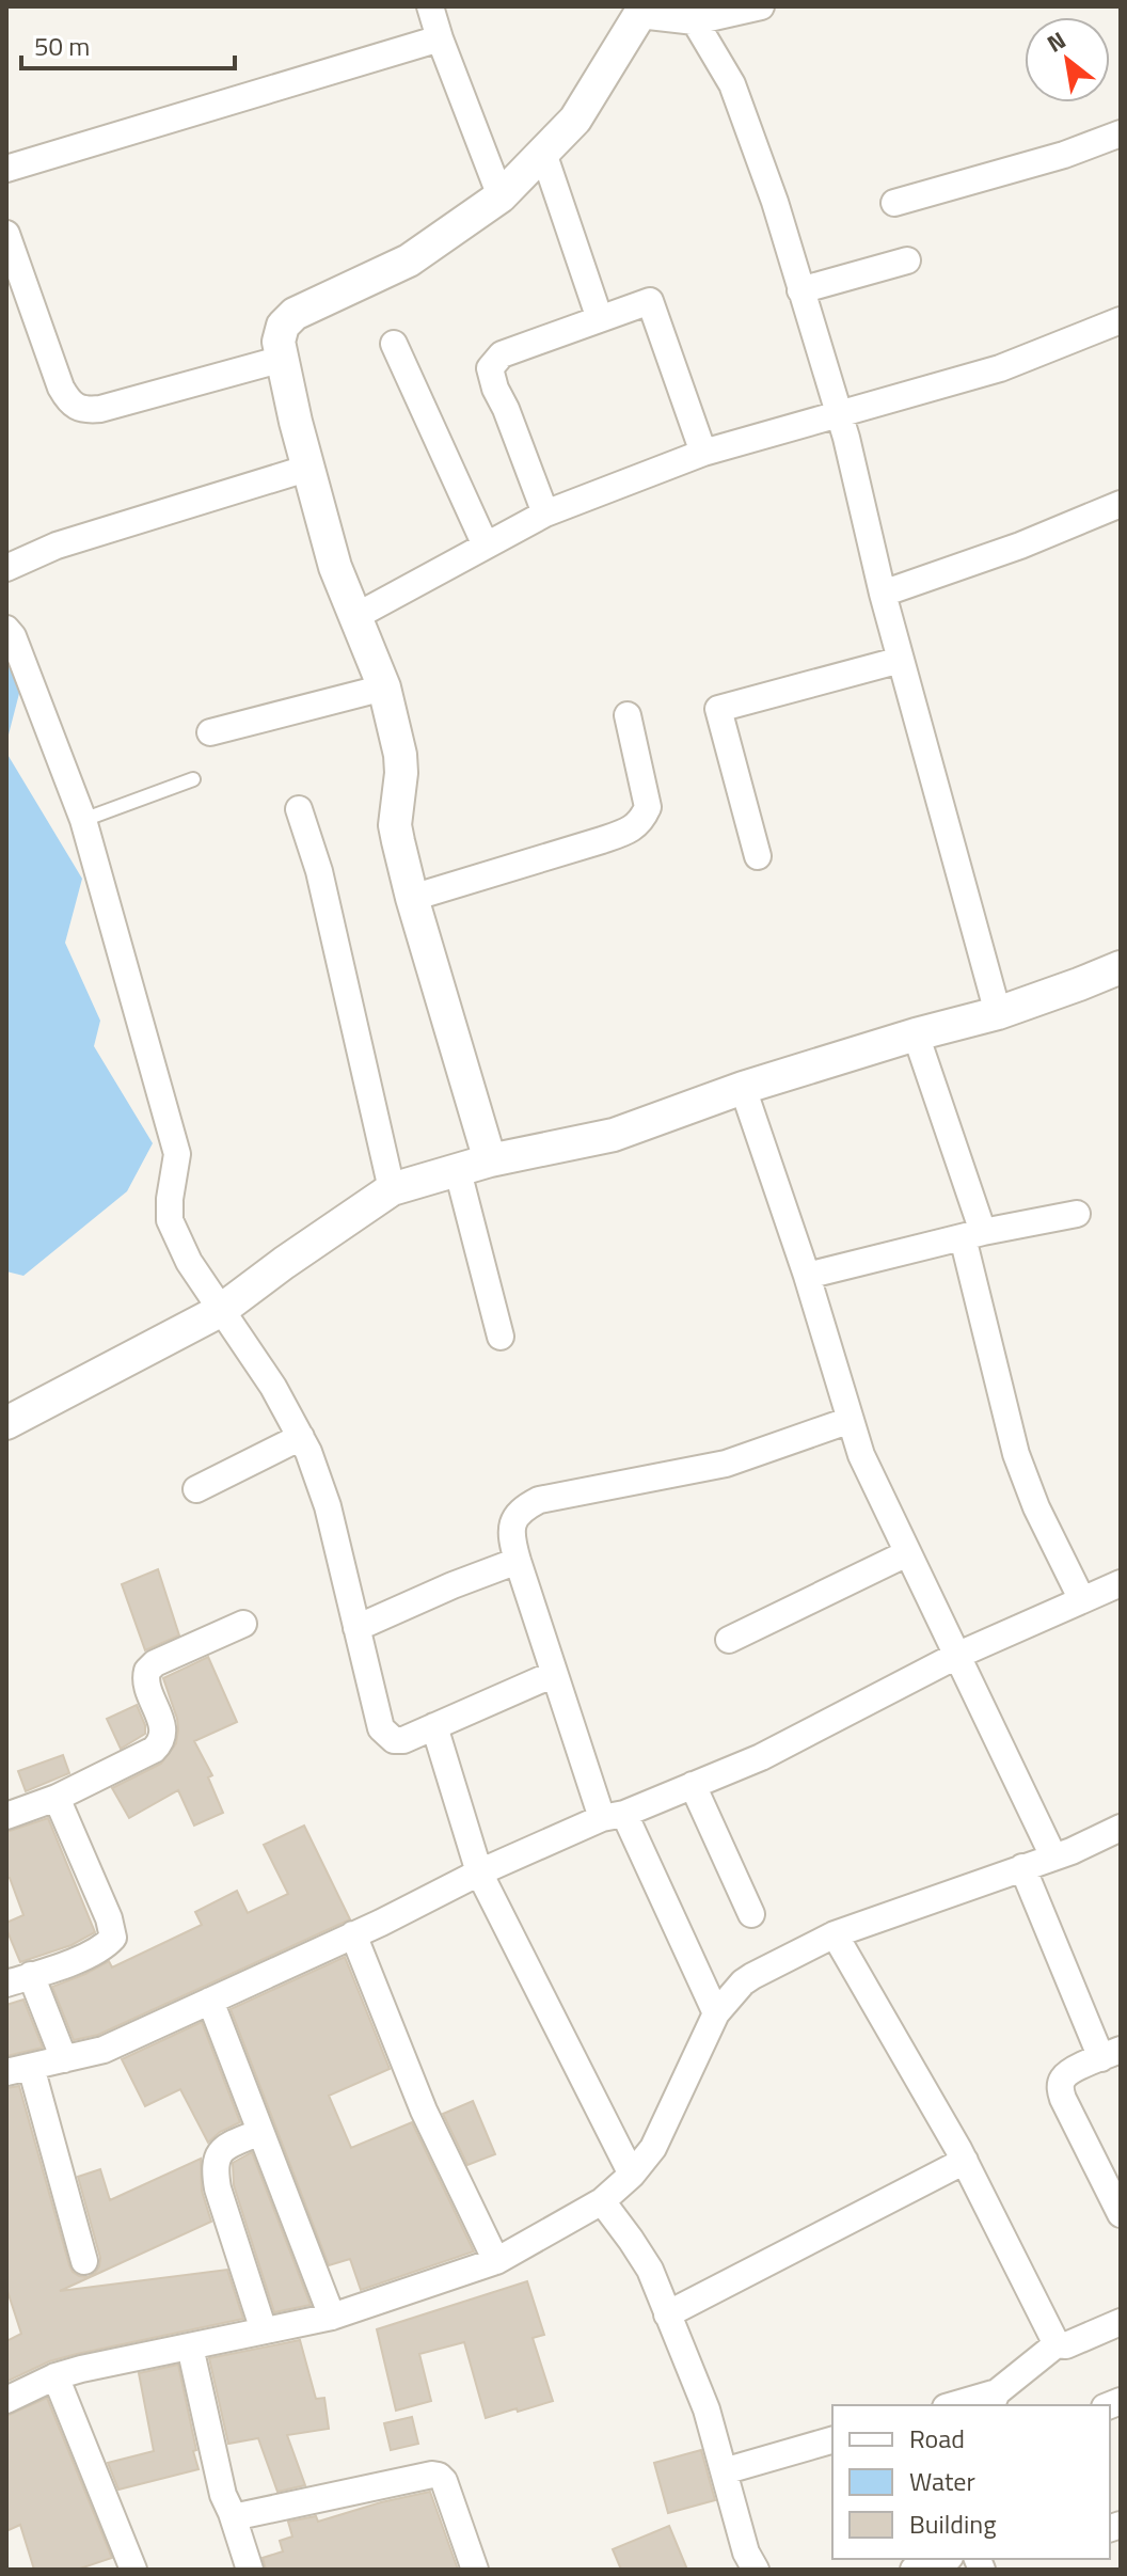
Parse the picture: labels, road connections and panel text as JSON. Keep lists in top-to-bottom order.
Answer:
{
  "legend": ["Road", "Water", "Building"],
  "scale_bar": "50 m",
  "north": "top left"
}
